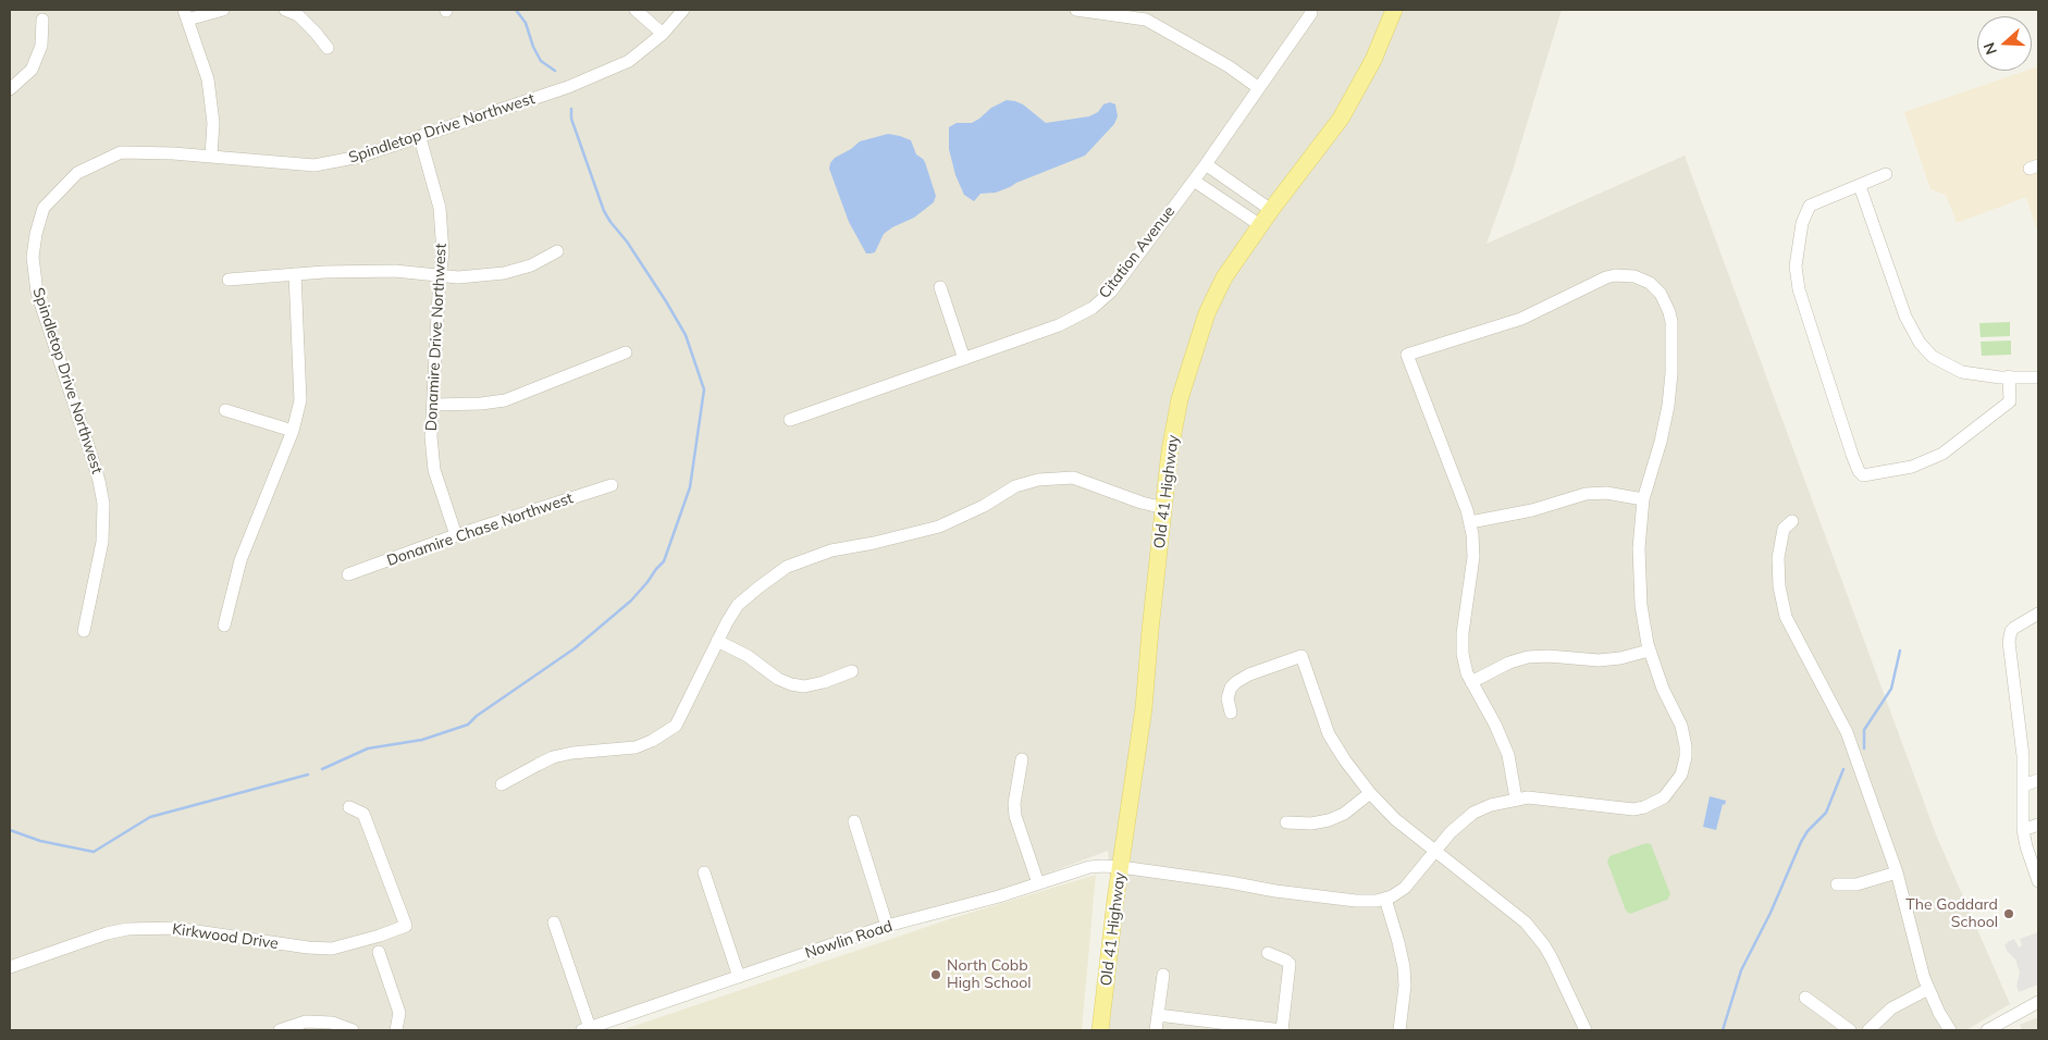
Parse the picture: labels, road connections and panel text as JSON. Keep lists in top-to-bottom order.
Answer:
{
  "streets": {
    "main road": ["Old 41 Highway"],
    "street": [
      "Spindletop Drive Northwest",
      "Citation Avenue",
      "Donamire Drive Northwest",
      "Donamire Chase Northwest",
      "Kirkwood Drive",
      "Nowlin Road"
    ]
  },
  "crossings": [
    ["Spindletop Drive Northwest", "Donamire Drive Northwest"],
    ["Donamire Drive Northwest", "Donamire Chase Northwest"],
    ["Old 41 Highway", "Nowlin Road"]
  ],
  "places": ["The Goddard School", "North Cobb High School"],
  "north": "left"
}
